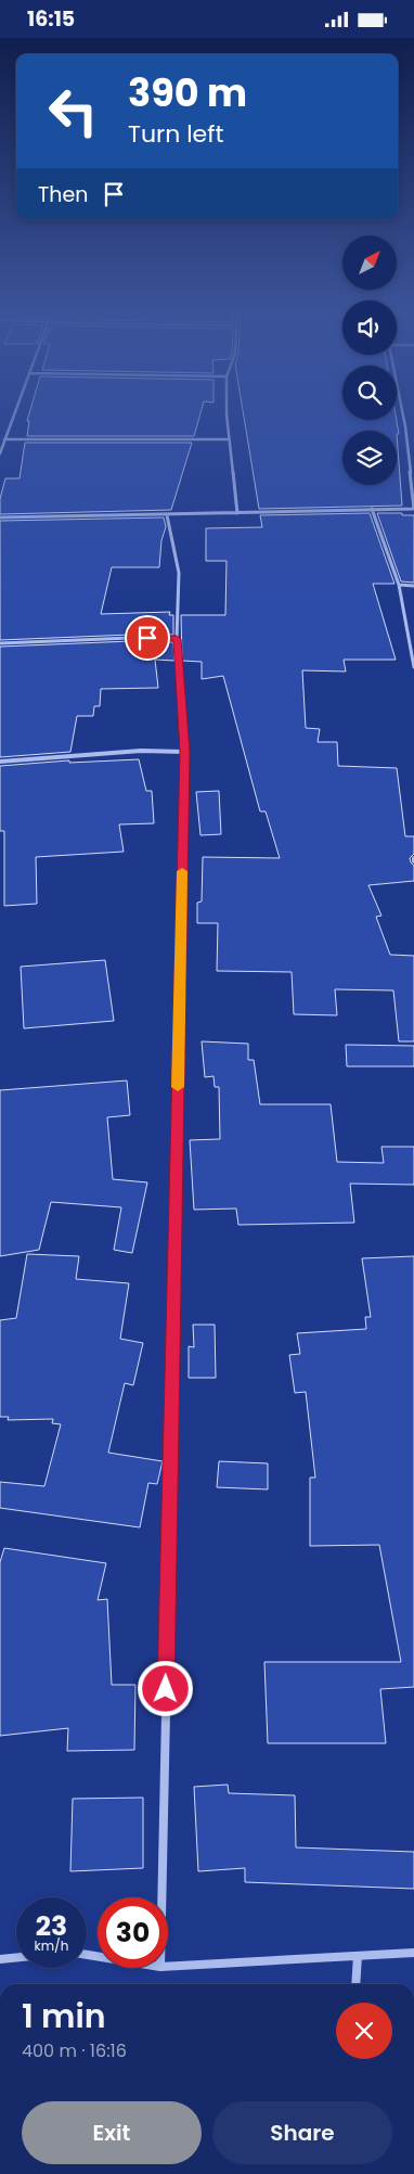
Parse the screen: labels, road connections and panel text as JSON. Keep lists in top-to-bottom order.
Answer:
{
  "north": "top right",
  "page": {
    "status": "16:15",
    "turn": ["390 m", "Turn left"],
    "then": "Then",
    "speed": "23 km/h",
    "limit": "30",
    "heading": ["1 min", "400 m · 16:16"],
    "buttons": ["Exit", "Share"]
  }
}
